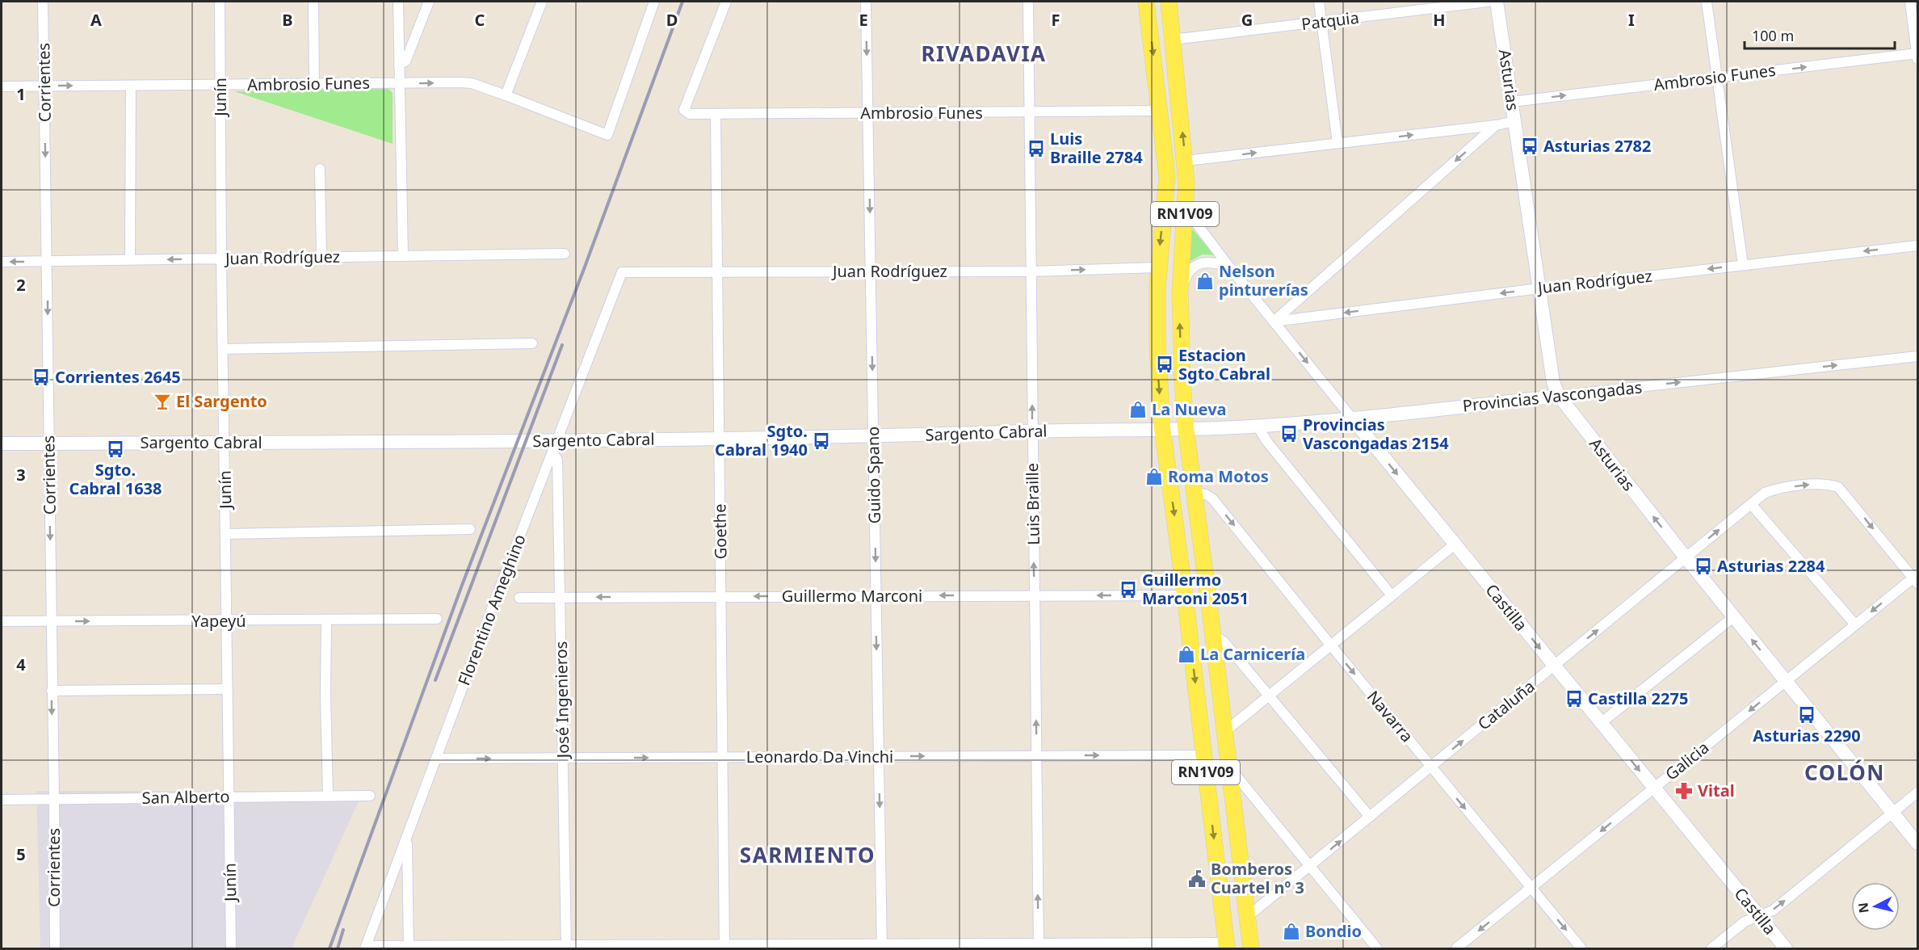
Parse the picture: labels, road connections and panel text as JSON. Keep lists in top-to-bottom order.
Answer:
{
  "streets": {
    "main road": ["RN1V09"],
    "street": [
      "Patquia",
      "Ambrosio Funes",
      "Asturias",
      "Corrientes",
      "Junín",
      "Juan Rodríguez",
      "Provincias Vascongadas",
      "Sargento Cabral",
      "Guido Spano",
      "Luis Braille",
      "Goethe",
      "Guillermo Marconi",
      "Castilla",
      "Florentino Ameghino",
      "Yapeyú",
      "José Ingenieros",
      "Cataluña",
      "Navarra",
      "Leonardo Da Vinchi",
      "Galicia",
      "San Alberto"
    ]
  },
  "crossings": [
    ["Patquia", "RN1V09"],
    ["Ambrosio Funes", "Asturias"],
    ["Ambrosio Funes", "Corrientes"],
    ["Ambrosio Funes", "Junín"],
    ["Ambrosio Funes", "RN1V09"],
    ["Ambrosio Funes", "Guido Spano"],
    ["Ambrosio Funes", "Luis Braille"],
    ["Ambrosio Funes", "Goethe"],
    ["Asturias", "Juan Rodríguez"],
    ["Asturias", "Provincias Vascongadas"],
    ["Asturias", "Cataluña"],
    ["Asturias", "Galicia"],
    ["Corrientes", "Juan Rodríguez"],
    ["Corrientes", "Sargento Cabral"],
    ["Corrientes", "Yapeyú"],
    ["Corrientes", "San Alberto"],
    ["Junín", "Juan Rodríguez"],
    ["Junín", "Sargento Cabral"],
    ["Junín", "Yapeyú"],
    ["Junín", "San Alberto"],
    ["RN1V09", "Juan Rodríguez"],
    ["RN1V09", "Provincias Vascongadas"],
    ["RN1V09", "Sargento Cabral"],
    ["RN1V09", "Guillermo Marconi"],
    ["RN1V09", "Castilla"],
    ["RN1V09", "Cataluña"],
    ["RN1V09", "Navarra"],
    ["RN1V09", "Leonardo Da Vinchi"],
    ["Juan Rodríguez", "Guido Spano"],
    ["Juan Rodríguez", "Luis Braille"],
    ["Juan Rodríguez", "Goethe"],
    ["Juan Rodríguez", "Castilla"],
    ["Juan Rodríguez", "Florentino Ameghino"],
    ["Provincias Vascongadas", "Sargento Cabral"],
    ["Provincias Vascongadas", "Castilla"],
    ["Sargento Cabral", "Guido Spano"],
    ["Sargento Cabral", "Luis Braille"],
    ["Sargento Cabral", "Goethe"],
    ["Sargento Cabral", "Florentino Ameghino"],
    ["Sargento Cabral", "José Ingenieros"],
    ["Guido Spano", "Guillermo Marconi"],
    ["Guido Spano", "Leonardo Da Vinchi"],
    ["Luis Braille", "Guillermo Marconi"],
    ["Luis Braille", "Leonardo Da Vinchi"],
    ["Goethe", "Guillermo Marconi"],
    ["Goethe", "Leonardo Da Vinchi"],
    ["Guillermo Marconi", "José Ingenieros"],
    ["Castilla", "Cataluña"],
    ["Castilla", "Galicia"],
    ["Florentino Ameghino", "José Ingenieros"],
    ["Florentino Ameghino", "Leonardo Da Vinchi"],
    ["José Ingenieros", "Leonardo Da Vinchi"],
    ["Cataluña", "Navarra"],
    ["Cataluña", "Galicia"],
    ["Navarra", "Galicia"]
  ],
  "one_way": [
    "Corrientes",
    "Provincias Vascongadas",
    "Guido Spano",
    "Luis Braille",
    "Guillermo Marconi",
    "Cataluña",
    "Leonardo Da Vinchi"
  ],
  "districts": ["RIVADAVIA", "COLÓN", "SARMIENTO"],
  "places": {
    "bus stop": [
      "Asturias 2782",
      "Luis Braille 2784",
      "Estacion Sgto Cabral",
      "Corrientes 2645",
      "Provincias Vascongadas 2154",
      "Sgto. Cabral 1940",
      "Sgto. Cabral 1638",
      "Asturias 2284",
      "Guillermo Marconi 2051",
      "Castilla 2275",
      "Asturias 2290"
    ],
    "shop": [
      "Nelson pinturerías",
      "La Nueva",
      "Roma Motos",
      "La Carnicería",
      "Bondio"
    ],
    "bar": ["El Sargento"],
    "pharmacy": ["Vital"],
    "public building": ["Bomberos Cuartel nº 3"]
  },
  "scale_bar": "100 m",
  "north": "left",
  "grid": {
    "columns": [
      "A",
      "B",
      "C",
      "D",
      "E",
      "F",
      "G",
      "H",
      "I"
    ],
    "rows": [
      "1",
      "2",
      "3",
      "4",
      "5"
    ]
  }
}
